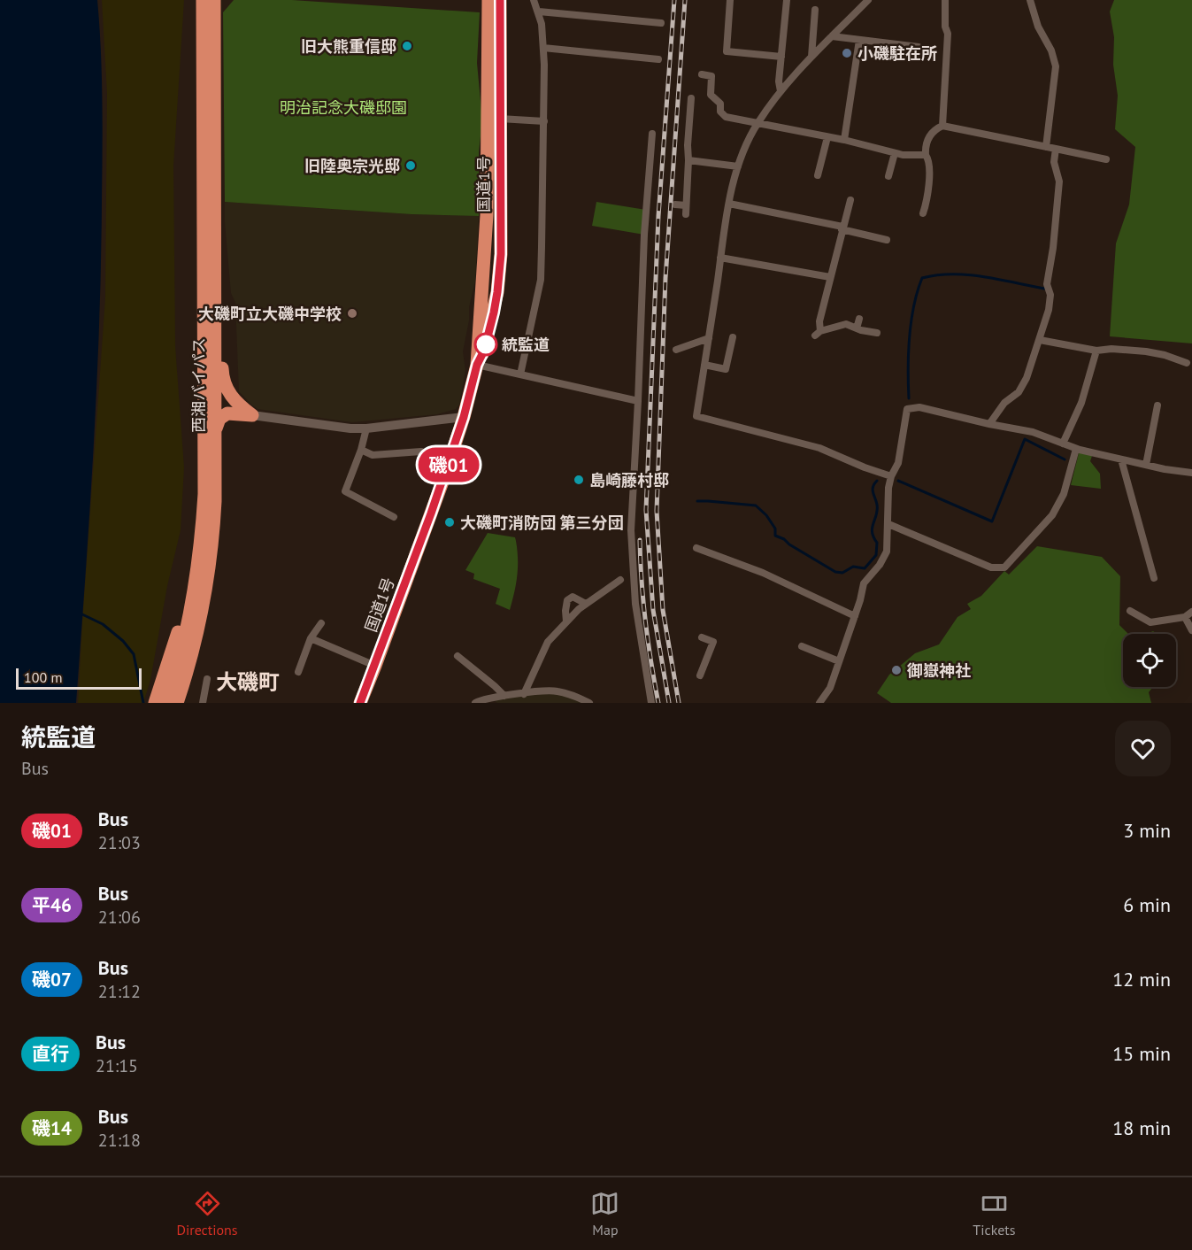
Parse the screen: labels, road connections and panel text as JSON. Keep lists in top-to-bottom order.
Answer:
{
  "streets": {
    "highway": ["国道1号", "西湘バイパス"]
  },
  "districts": ["大磯町"],
  "parks": ["明治記念大磯邸園"],
  "places": [
    "旧大熊重信邸",
    "小磯駐在所",
    "旧陸奥宗光邸",
    "大磯町立大磯中学校",
    "統監道",
    "島崎藤村邸",
    "大磯町消防団 第三分団",
    "御嶽神社"
  ],
  "lines": ["bus line 磯01"],
  "scale_bar": "100 m",
  "page": {
    "on_map": "磯01",
    "scale": "100 m",
    "heading": ["統監道", "Bus"],
    "list": [
      {
        "mark": "磯01",
        "name": "Bus",
        "note": "21:03",
        "value": "3 min"
      },
      {
        "mark": "平46",
        "name": "Bus",
        "note": "21:06",
        "value": "6 min"
      },
      {
        "mark": "磯07",
        "name": "Bus",
        "note": "21:12",
        "value": "12 min"
      },
      {
        "mark": "直行",
        "name": "Bus",
        "note": "21:15",
        "value": "15 min"
      },
      {
        "mark": "磯14",
        "name": "Bus",
        "note": "21:18",
        "value": "18 min"
      }
    ],
    "tabs": ["Directions", "Map", "Tickets"]
  }
}
